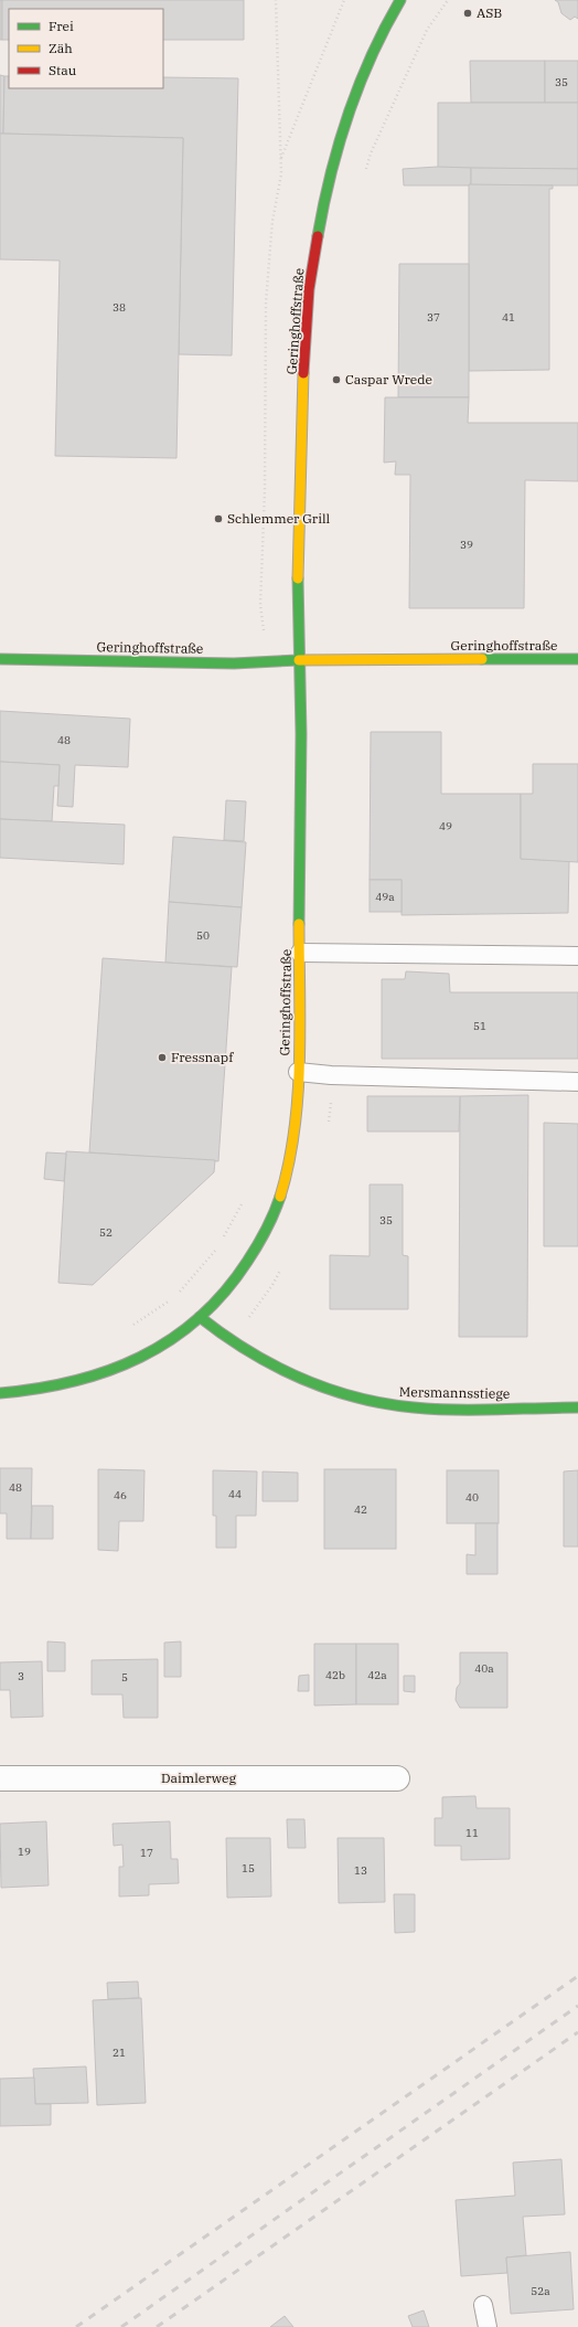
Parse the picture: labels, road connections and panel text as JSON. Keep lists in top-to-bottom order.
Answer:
{
  "streets": {
    "street": ["Geringhoffstraße", "Mersmannsstiege", "Daimlerweg"]
  },
  "crossings": [
    ["Geringhoffstraße", "Mersmannsstiege"]
  ],
  "places": [
    "ASB",
    "Caspar Wrede",
    "Schlemmer Grill",
    "Fressnapf"
  ],
  "house_numbers": [
    "35",
    "38",
    "37",
    "41",
    "39",
    "48",
    "49",
    "49a",
    "50",
    "51",
    "35",
    "52",
    "48",
    "44",
    "46",
    "40",
    "42",
    "40a",
    "42b",
    "42a",
    "3",
    "5",
    "11",
    "19",
    "17",
    "15",
    "13",
    "21",
    "52a"
  ],
  "legend": ["Frei", "Zäh", "Stau"]
}
